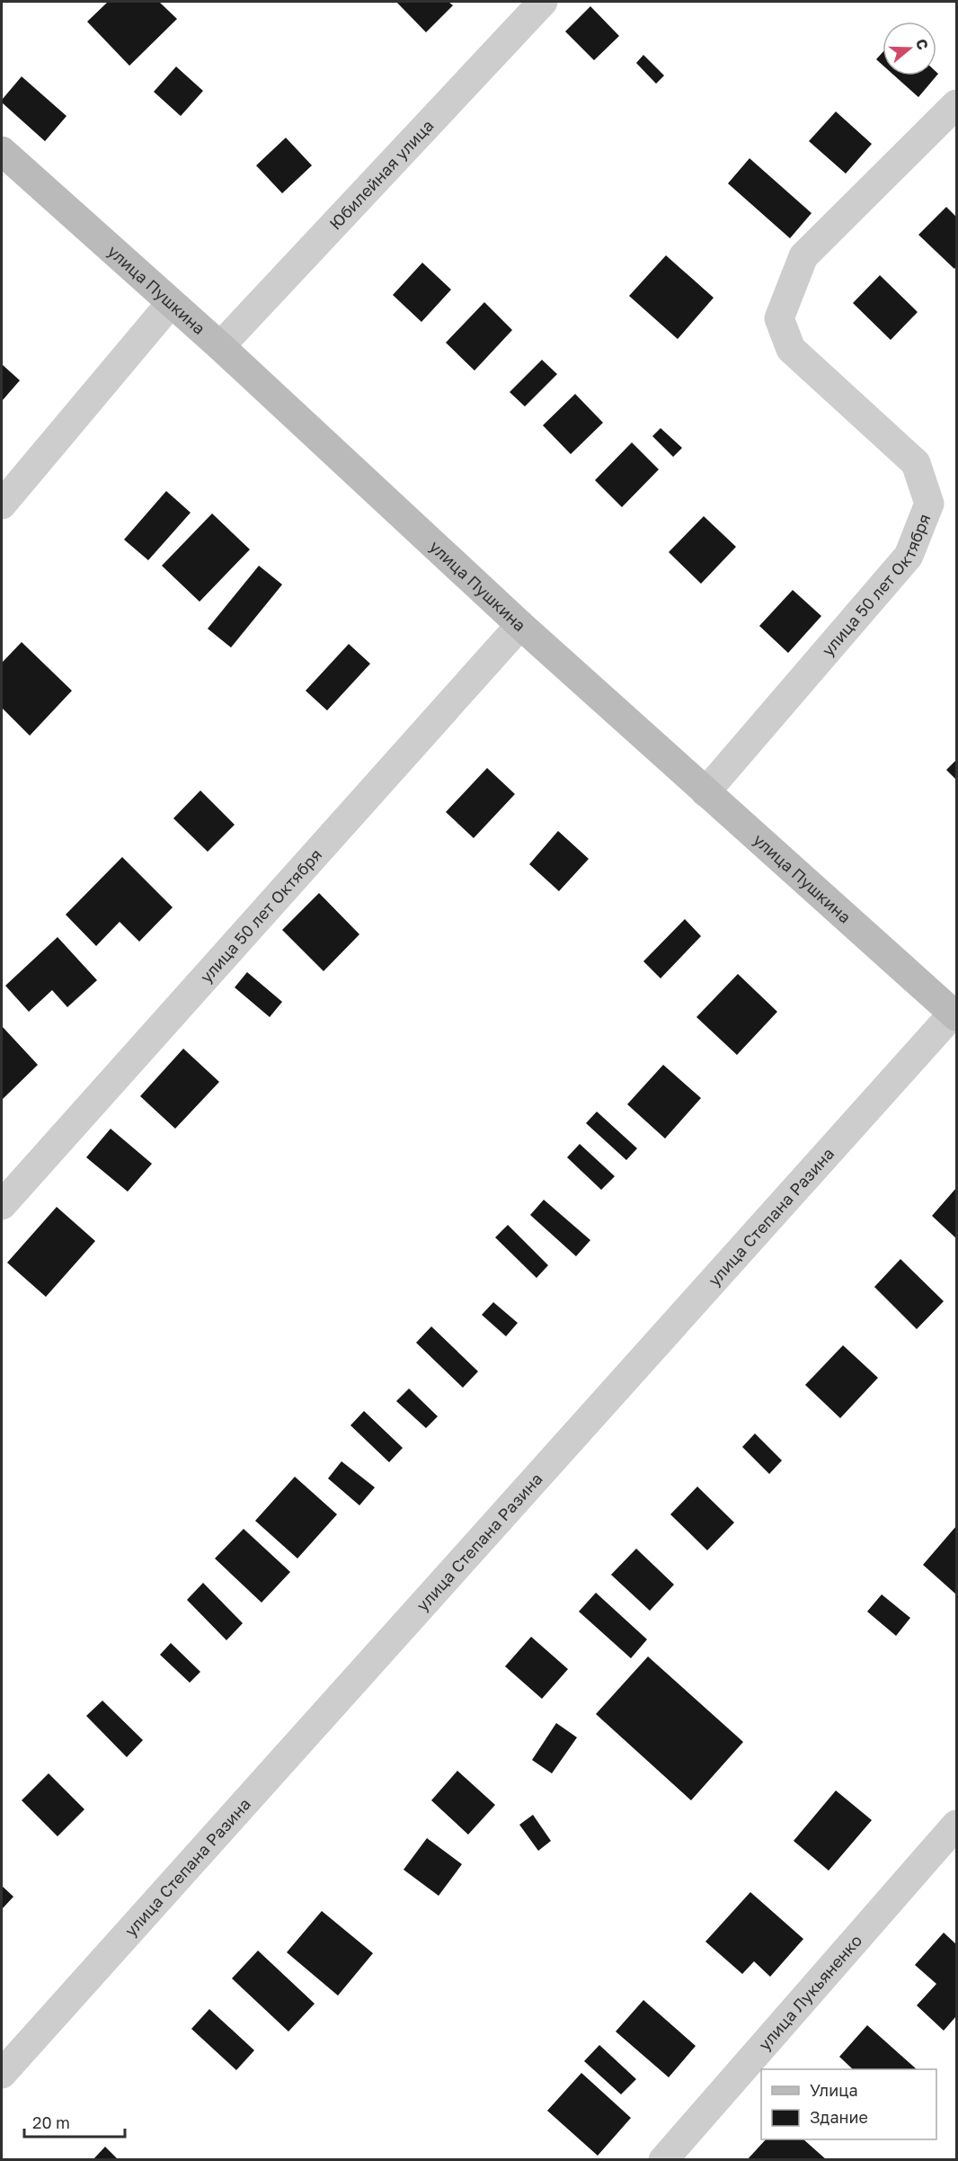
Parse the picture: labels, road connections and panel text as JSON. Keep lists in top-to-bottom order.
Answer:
{
  "streets": {
    "street": [
      "Юбилейная улица",
      "улица Пушкина",
      "улица 50 лет Октября",
      "улица Степана Разина",
      "улица Лукьяненко"
    ]
  },
  "crossings": [
    ["Юбилейная улица", "улица Пушкина"],
    ["улица Пушкина", "улица 50 лет Октября"],
    ["улица Пушкина", "улица Степана Разина"]
  ],
  "legend": ["Улица", "Здание"],
  "scale_bar": "20 m",
  "north": "right"
}
